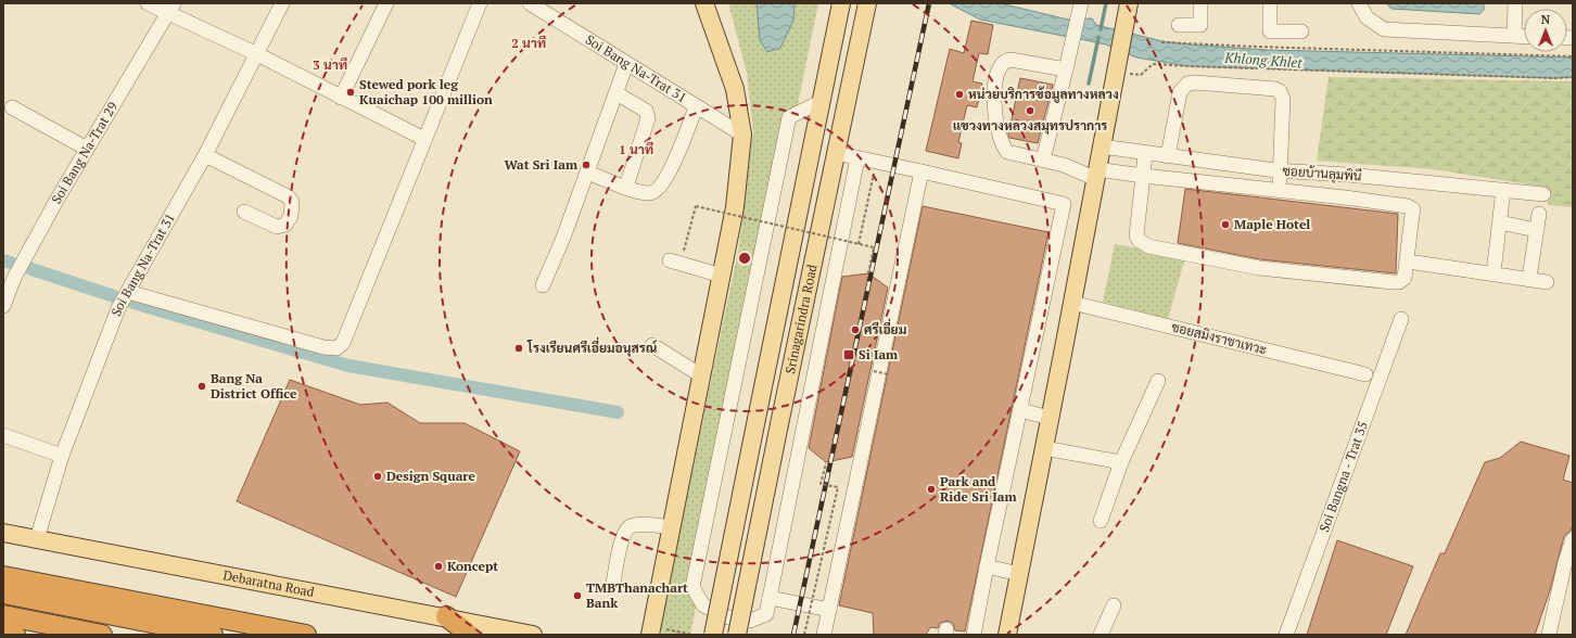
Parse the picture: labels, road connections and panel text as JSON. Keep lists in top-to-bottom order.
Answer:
{
  "streets": {
    "main road": ["Srinagarindra Road", "Debaratna Road"],
    "street": [
      "Soi Bang Na-Trat 31",
      "Soi Bang Na-Trat 29",
      "ซอยบ้านลุมพินี",
      "ซอยสมิงราชาเทวะ",
      "Soi Bangna - Trat 35"
    ]
  },
  "crossings": [
    ["Soi Bang Na-Trat 31", "Debaratna Road"]
  ],
  "water": ["Khlong Khlet"],
  "places": {
    "other": [
      "Stewed pork leg Kuaichap 100 million",
      "หน่วยบริการข้อมูลทางหลวง",
      "แขวงทางหลวงสมุทรปราการ",
      "Wat Sri Iam",
      "Maple Hotel",
      "ศรีเอี่ยม",
      "โรงเรียนศรีเอี่ยมอนุสรณ์",
      "Bang Na District Office",
      "Design Square",
      "Park and Ride Sri Iam",
      "Koncept",
      "TMBThanachart Bank"
    ],
    "transit": ["Si Iam"]
  },
  "north": "top",
  "rings": ["2 นาที", "3 นาที", "1 นาที"]
}
